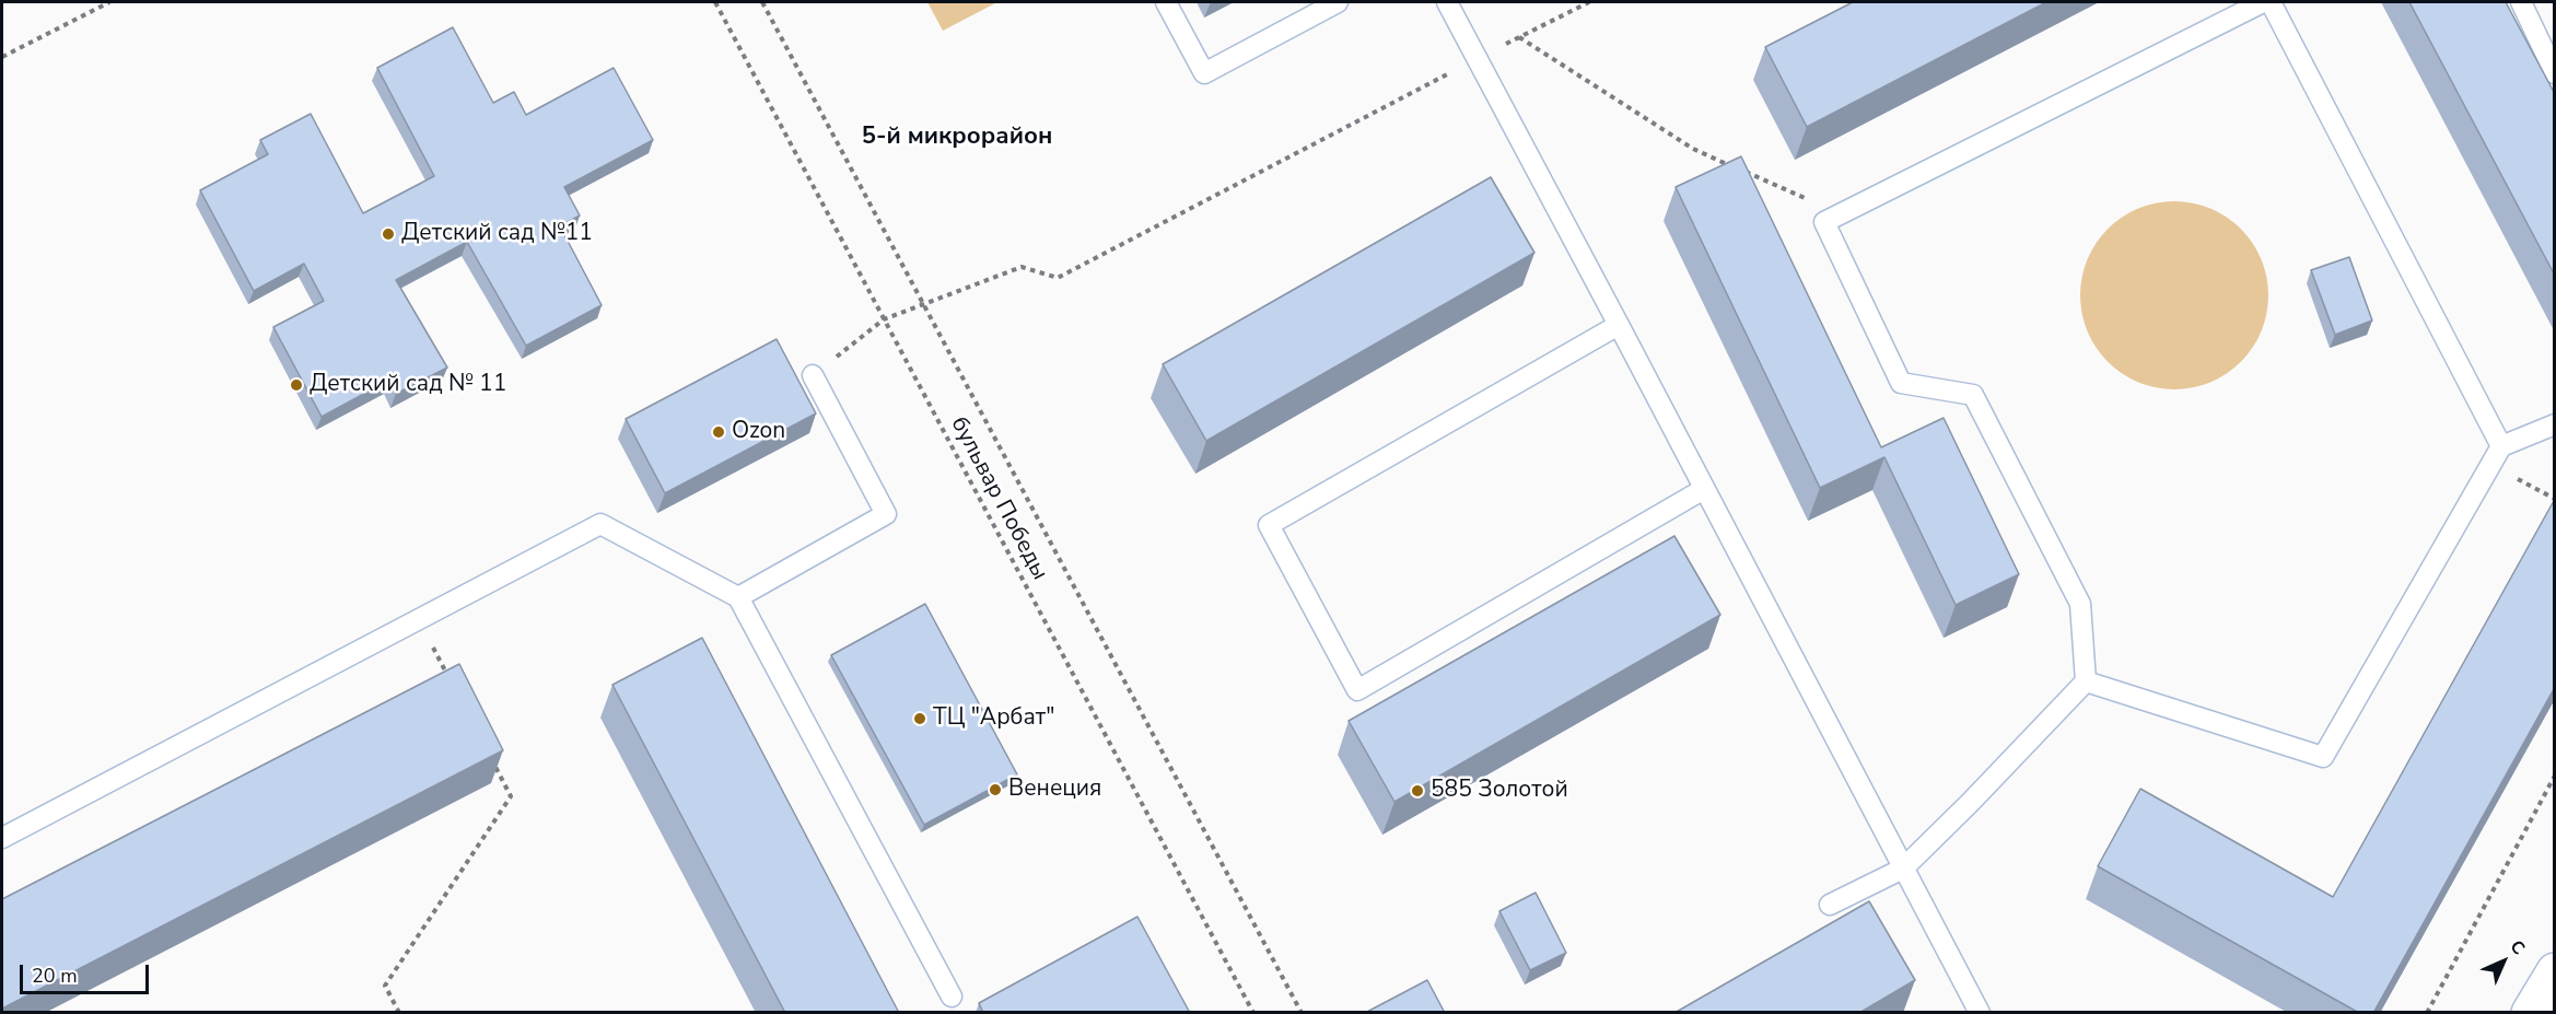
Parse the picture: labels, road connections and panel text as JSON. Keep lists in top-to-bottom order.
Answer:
{
  "streets": {
    "path": ["бульвар Победы"]
  },
  "districts": ["5-й микрорайон"],
  "places": [
    "Детский сад №11",
    "Детский сад № 11",
    "Ozon",
    "ТЦ \"Арбат\"",
    "Венеция",
    "585 Золотой"
  ],
  "scale_bar": "20 m",
  "north": "top right"
}
